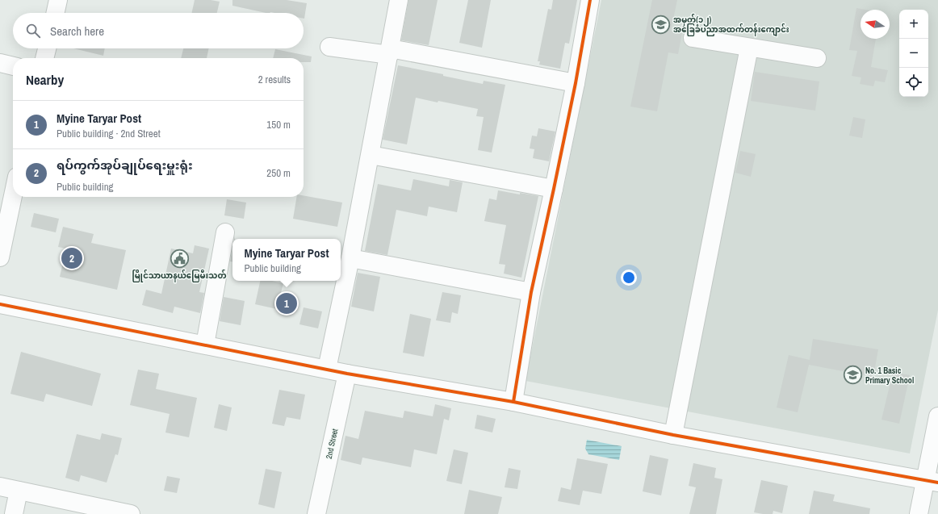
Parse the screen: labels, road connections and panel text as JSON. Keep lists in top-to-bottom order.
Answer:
{
  "streets": {
    "street": ["2nd Street"]
  },
  "places": {
    "school or university": ["အမှတ်(၁၂) အခြေခံပညာအထက်တန်းကျောင်း", "No. 1 Basic Primary School"],
    "public building": ["မြိုင်သာယာနယ်မြေမီးသတ်"]
  },
  "north": "left",
  "page": {
    "map_buttons": ["+", "−"],
    "search": "Search here",
    "heading": ["Nearby", "2 results"],
    "list": [
      {
        "mark": "1",
        "name": "Myine Taryar Post",
        "note": "Public building · 2nd Street",
        "value": "150 m"
      },
      {
        "mark": "2",
        "name": "ရပ်ကွက်အုပ်ချုပ်ရေးမှူးရုံး",
        "note": "Public building",
        "value": "250 m"
      }
    ],
    "popup": ["Myine Taryar Post", "Public building"],
    "pins": ["2", "1"]
  }
}
